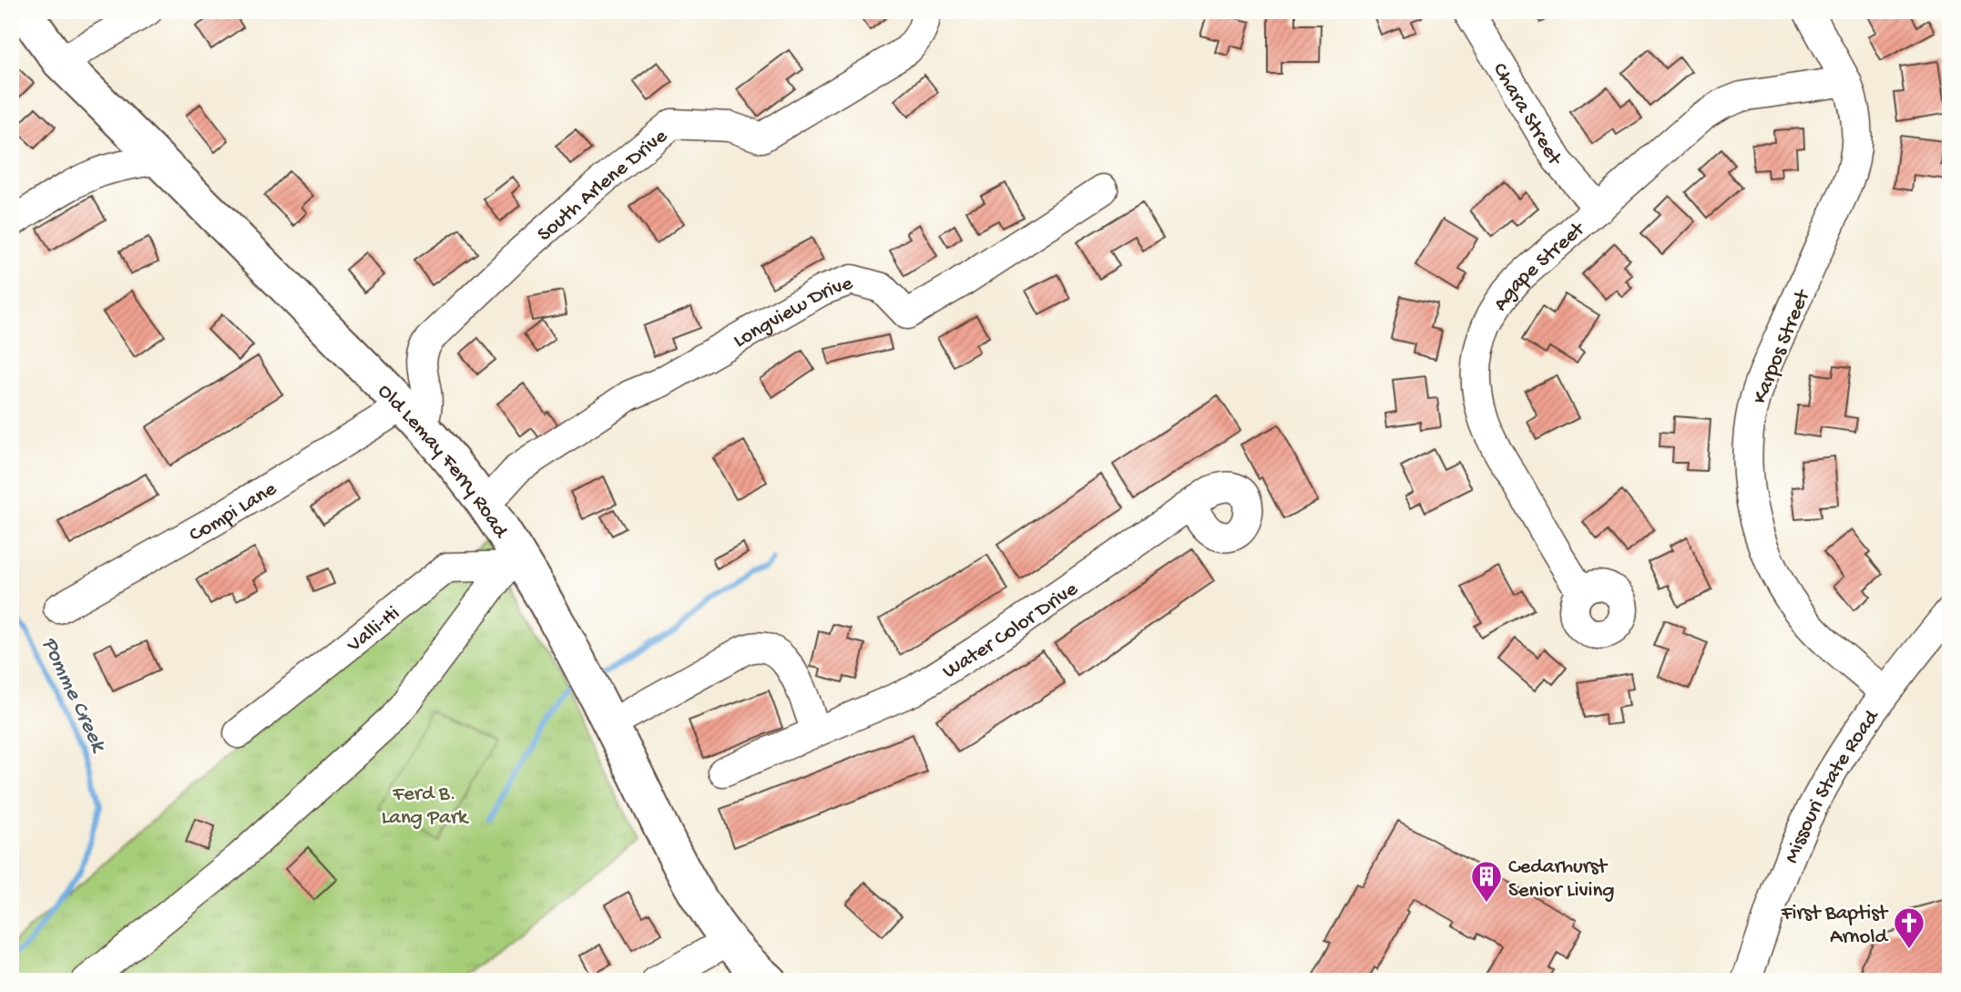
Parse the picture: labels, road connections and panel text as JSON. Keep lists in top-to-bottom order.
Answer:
{
  "streets": {
    "main road": ["Old Lemay Ferry Road"],
    "street": [
      "Chara Street",
      "South Arlene Drive",
      "Agape Street",
      "Longview Drive",
      "Karpos Street",
      "Compi Lane",
      "Valli-Hi",
      "Water Color Drive",
      "Missouri State Road"
    ]
  },
  "crossings": [
    ["Chara Street", "Agape Street"],
    ["South Arlene Drive", "Old Lemay Ferry Road"],
    ["South Arlene Drive", "Compi Lane"],
    ["Agape Street", "Karpos Street"],
    ["Longview Drive", "Old Lemay Ferry Road"],
    ["Karpos Street", "Missouri State Road"],
    ["Old Lemay Ferry Road", "Compi Lane"],
    ["Old Lemay Ferry Road", "Valli-Hi"]
  ],
  "water": ["Pomme Creek"],
  "parks": ["Ferd B. Lang Park"],
  "places": {
    "building": ["Cedarhurst Senior Living"],
    "church": ["First Baptist Arnold"]
  }
}
